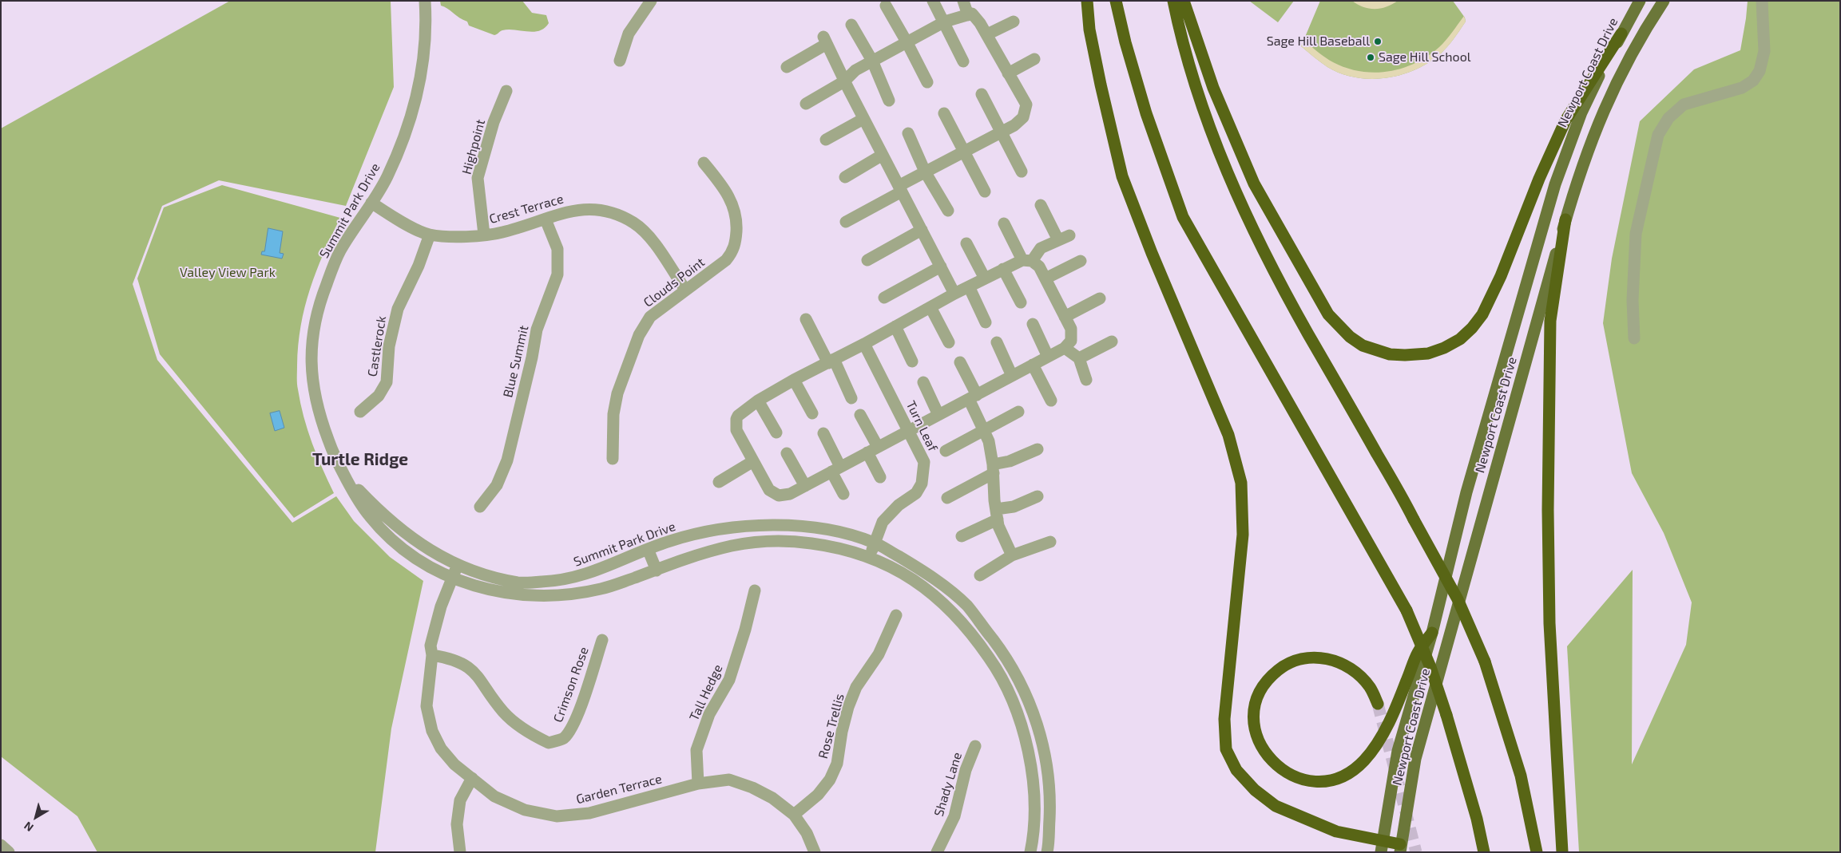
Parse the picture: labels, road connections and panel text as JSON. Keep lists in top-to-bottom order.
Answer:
{
  "streets": {
    "main road": ["Newport Coast Drive"],
    "street": [
      "Highpoint",
      "Crest Terrace",
      "Summit Park Drive",
      "Clouds Point",
      "Castlerock",
      "Blue Summit",
      "Turn Leaf",
      "Crimson Rose",
      "Tall Hedge",
      "Rose Trellis",
      "Shady Lane",
      "Garden Terrace"
    ]
  },
  "crossings": [
    ["Highpoint", "Crest Terrace"],
    ["Crest Terrace", "Summit Park Drive"],
    ["Crest Terrace", "Clouds Point"],
    ["Crest Terrace", "Castlerock"],
    ["Crest Terrace", "Blue Summit"],
    ["Summit Park Drive", "Turn Leaf"],
    ["Summit Park Drive", "Garden Terrace"],
    ["Crimson Rose", "Garden Terrace"],
    ["Tall Hedge", "Garden Terrace"],
    ["Rose Trellis", "Garden Terrace"]
  ],
  "districts": ["Turtle Ridge"],
  "parks": ["Valley View Park"],
  "places": ["Sage Hill Baseball", "Sage Hill School"],
  "north": "bottom left"
}
